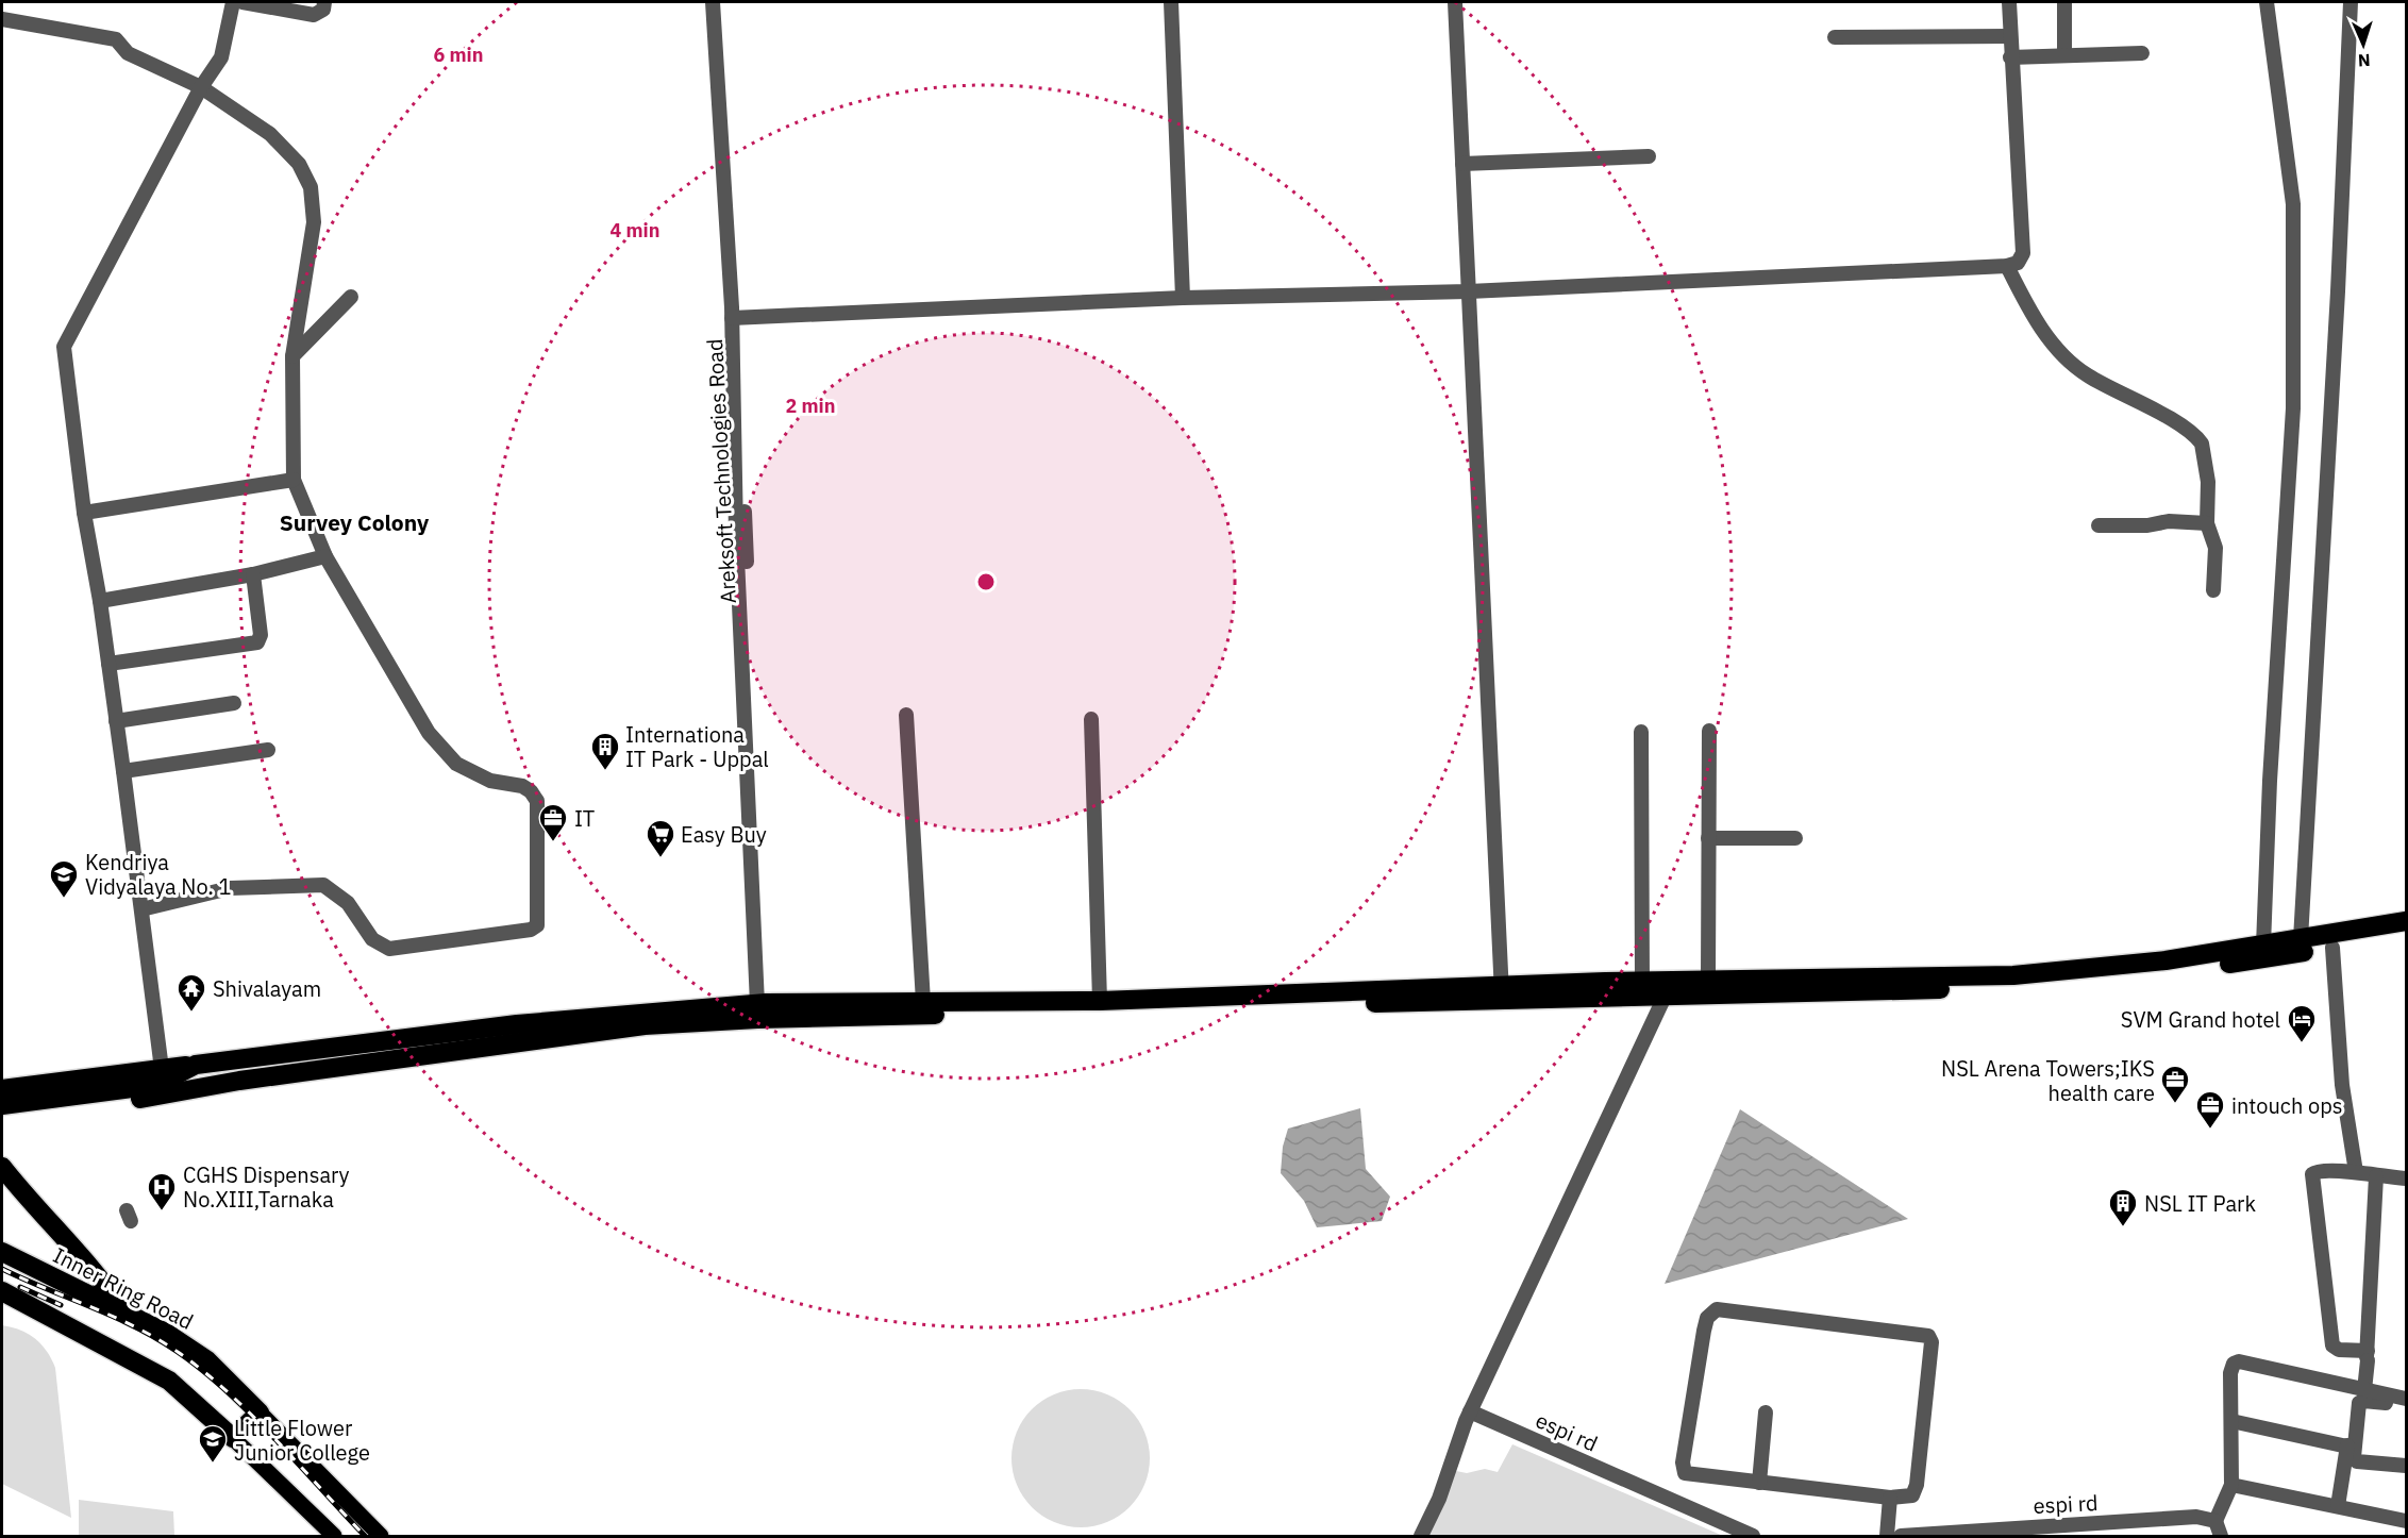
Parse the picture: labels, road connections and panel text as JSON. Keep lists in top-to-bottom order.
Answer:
{
  "streets": {
    "highway": ["Inner Ring Road"],
    "street": ["Areksoft Technologies Road", "espi rd"]
  },
  "districts": ["Survey Colony"],
  "places": {
    "building": ["Internationa IT Park - Uppal", "NSL IT Park"],
    "office": ["IT", "NSL Arena Towers;IKS health care", "intouch ops"],
    "supermarket": ["Easy Buy"],
    "school or university": ["Kendriya Vidyalaya No. 1", "Little Flower Junior College"],
    "temple": ["Shivalayam"],
    "hotel": ["SVM Grand hotel"],
    "hospital": ["CGHS Dispensary No.XIII,Tarnaka"]
  },
  "north": "bottom",
  "rings": ["6 min", "4 min", "2 min"]
}
